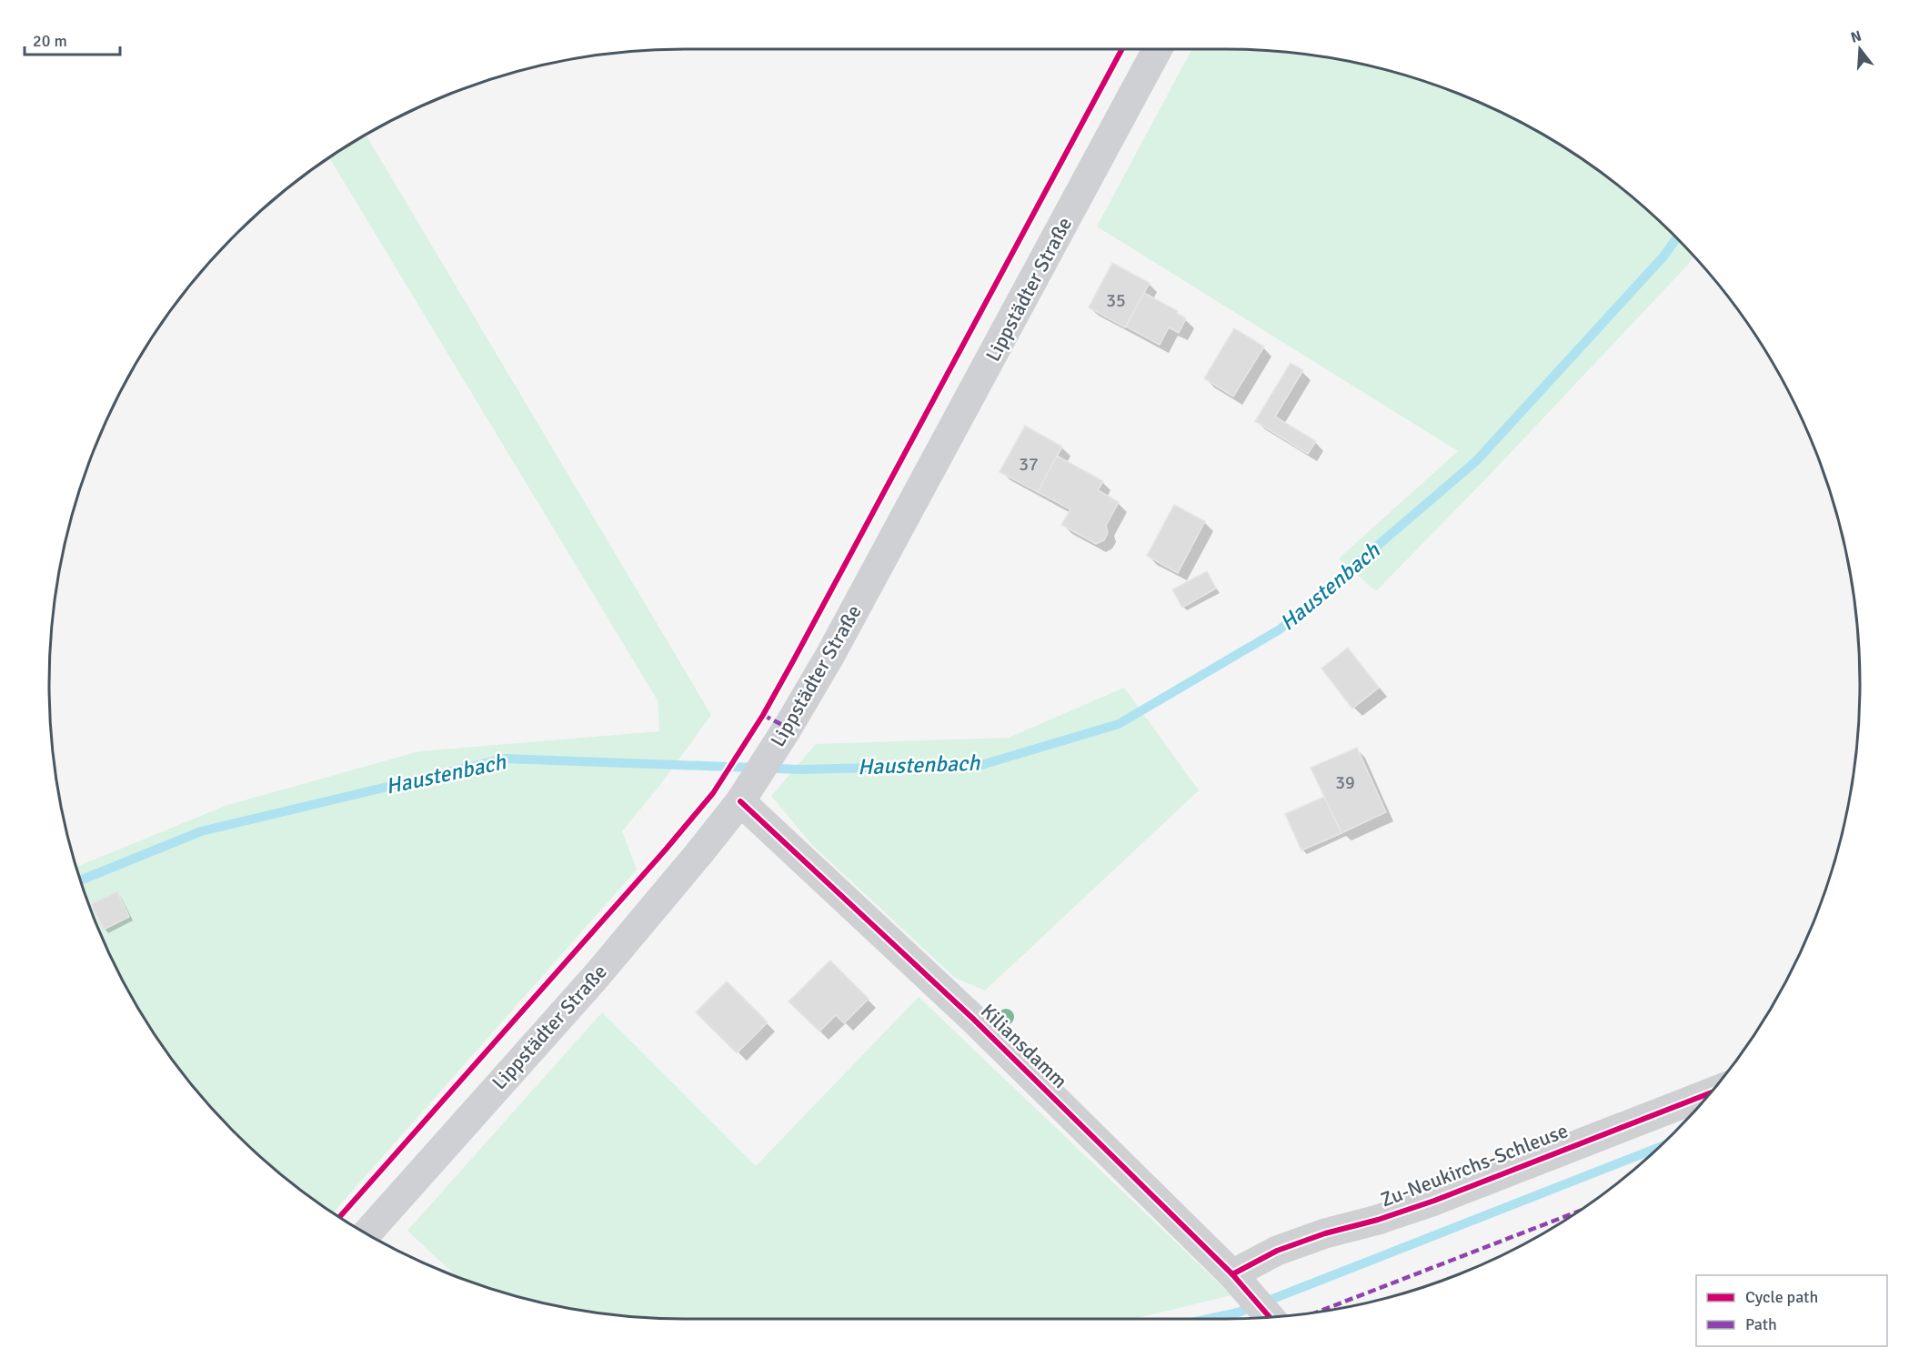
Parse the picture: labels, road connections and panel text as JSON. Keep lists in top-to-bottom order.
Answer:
{
  "streets": {
    "main road": ["Lippstädter Straße"],
    "street": ["Kiliansdamm", "Zu-Neukirchs-Schleuse"]
  },
  "crossings": [
    ["Lippstädter Straße", "Kiliansdamm"],
    ["Kiliansdamm", "Zu-Neukirchs-Schleuse"]
  ],
  "water": ["Haustenbach"],
  "house_numbers": ["35", "37", "39"],
  "legend": ["Cycle path", "Path"],
  "scale_bar": "20 m",
  "north": "top"
}
